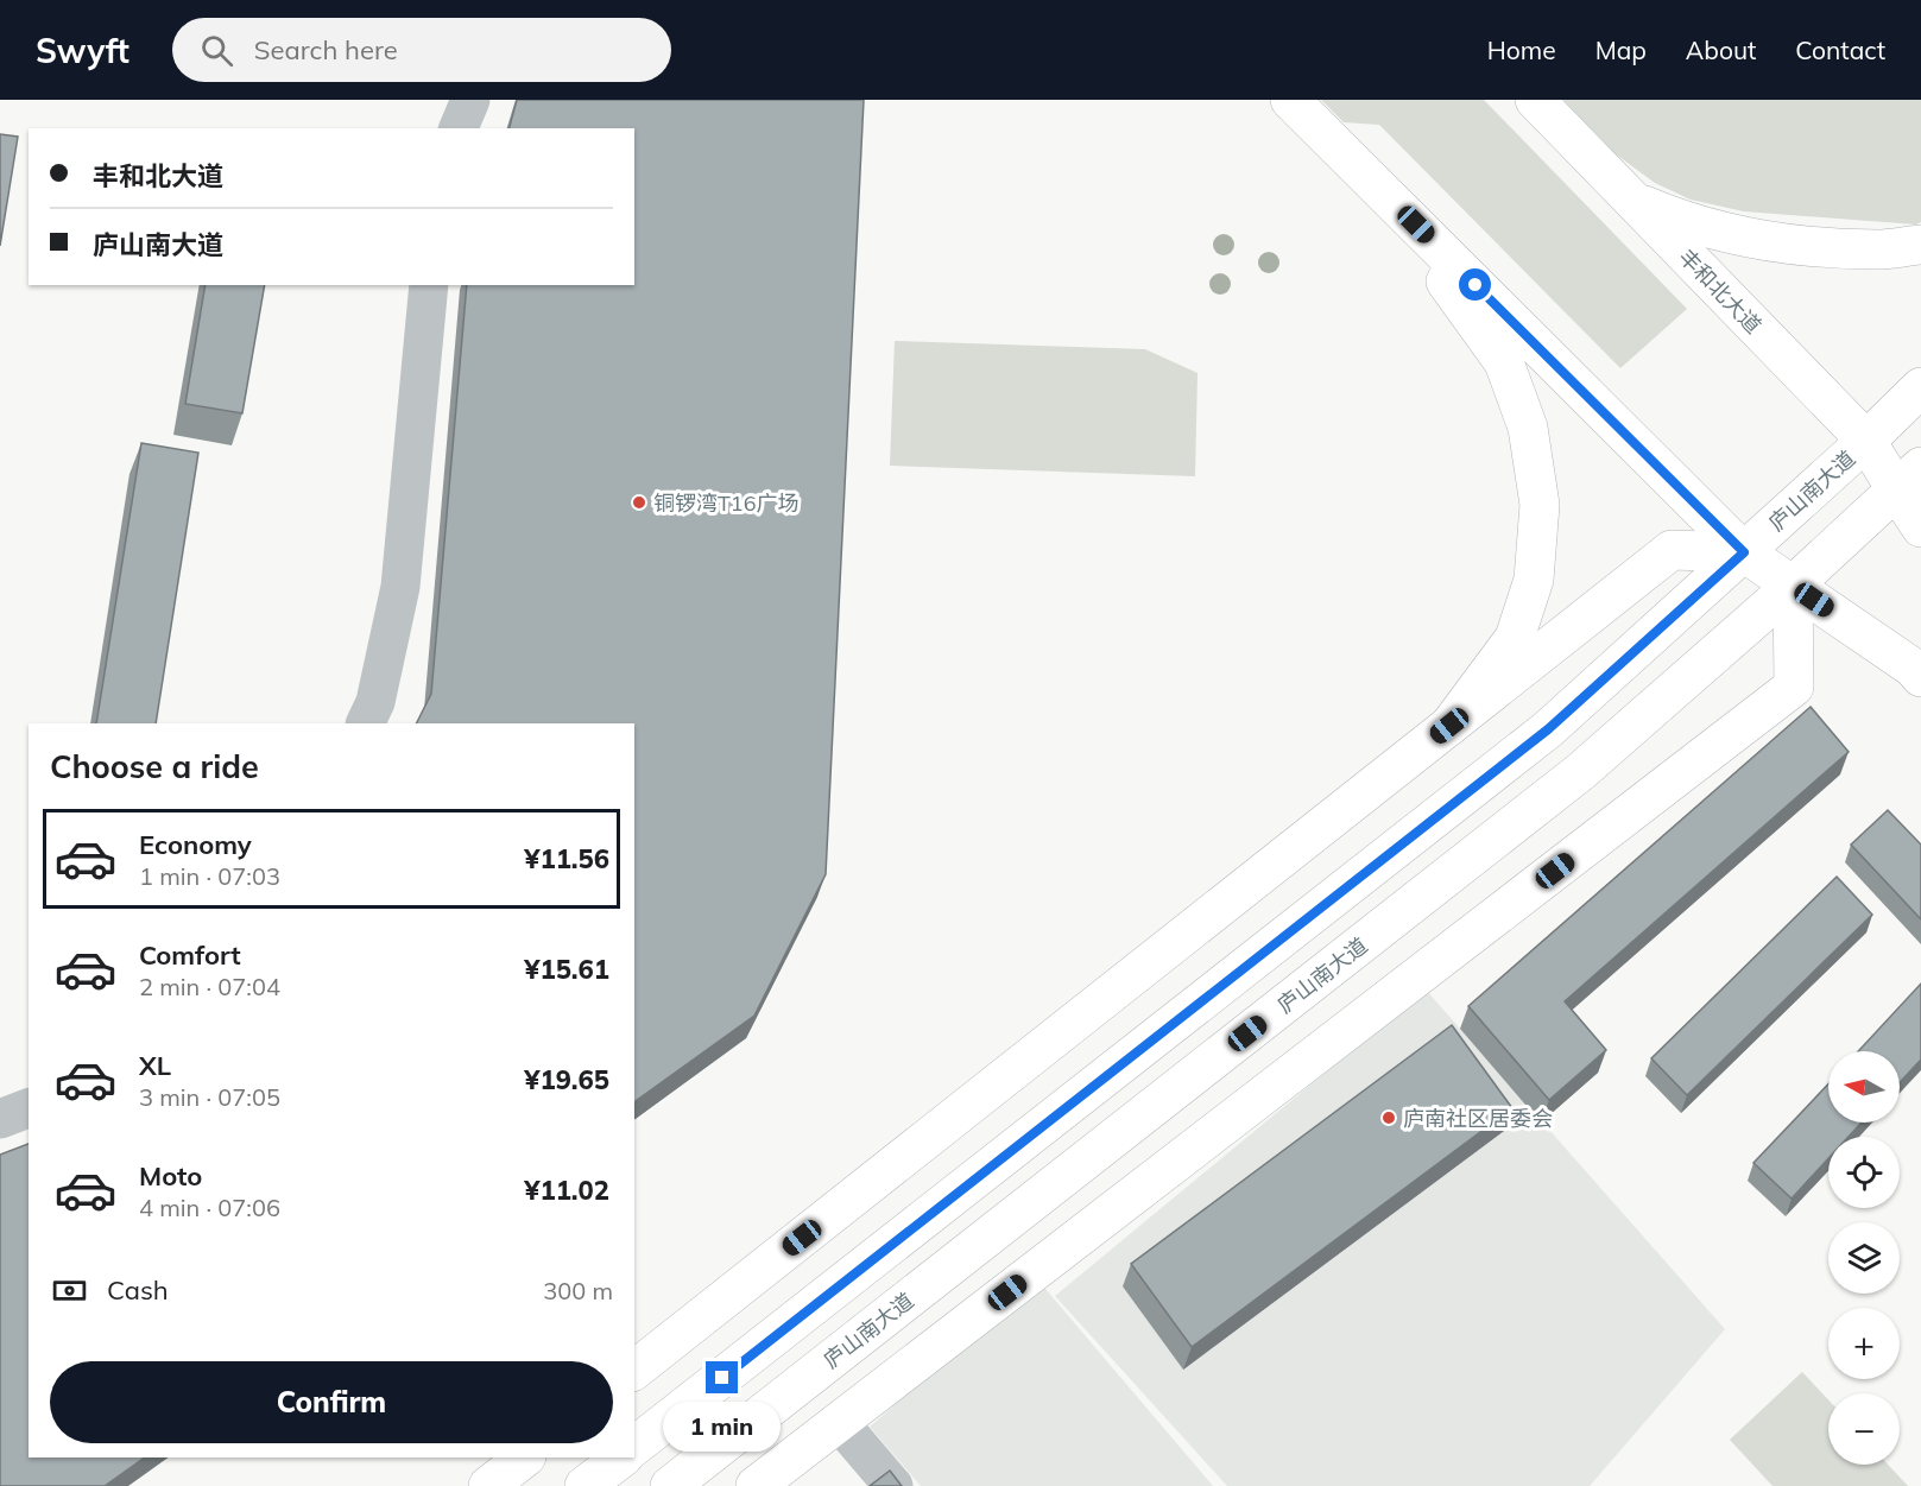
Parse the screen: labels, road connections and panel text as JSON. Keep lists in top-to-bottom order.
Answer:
{
  "streets": {
    "main road": ["丰和北大道", "庐山南大道"]
  },
  "crossings": [
    ["丰和北大道", "庐山南大道"]
  ],
  "places": ["铜锣湾T16广场", "庐南社区居委会"],
  "north": "left",
  "page": {
    "header": "Swyft",
    "search": "Search here",
    "nav": [
      "Home",
      "Map",
      "About",
      "Contact"
    ],
    "banner": ["丰和北大道", "庐山南大道"],
    "heading": "Choose a ride",
    "list": [
      {
        "name": "Economy",
        "note": "1 min · 07:03",
        "value": "¥11.56"
      },
      {
        "name": "Comfort",
        "note": "2 min · 07:04",
        "value": "¥15.61"
      },
      {
        "name": "XL",
        "note": "3 min · 07:05",
        "value": "¥19.65"
      },
      {
        "name": "Moto",
        "note": "4 min · 07:06",
        "value": "¥11.02"
      }
    ],
    "map_buttons": ["+", "−"],
    "pay": ["Cash", "300 m"],
    "buttons": "Confirm",
    "bubble": "1 min"
  }
}
